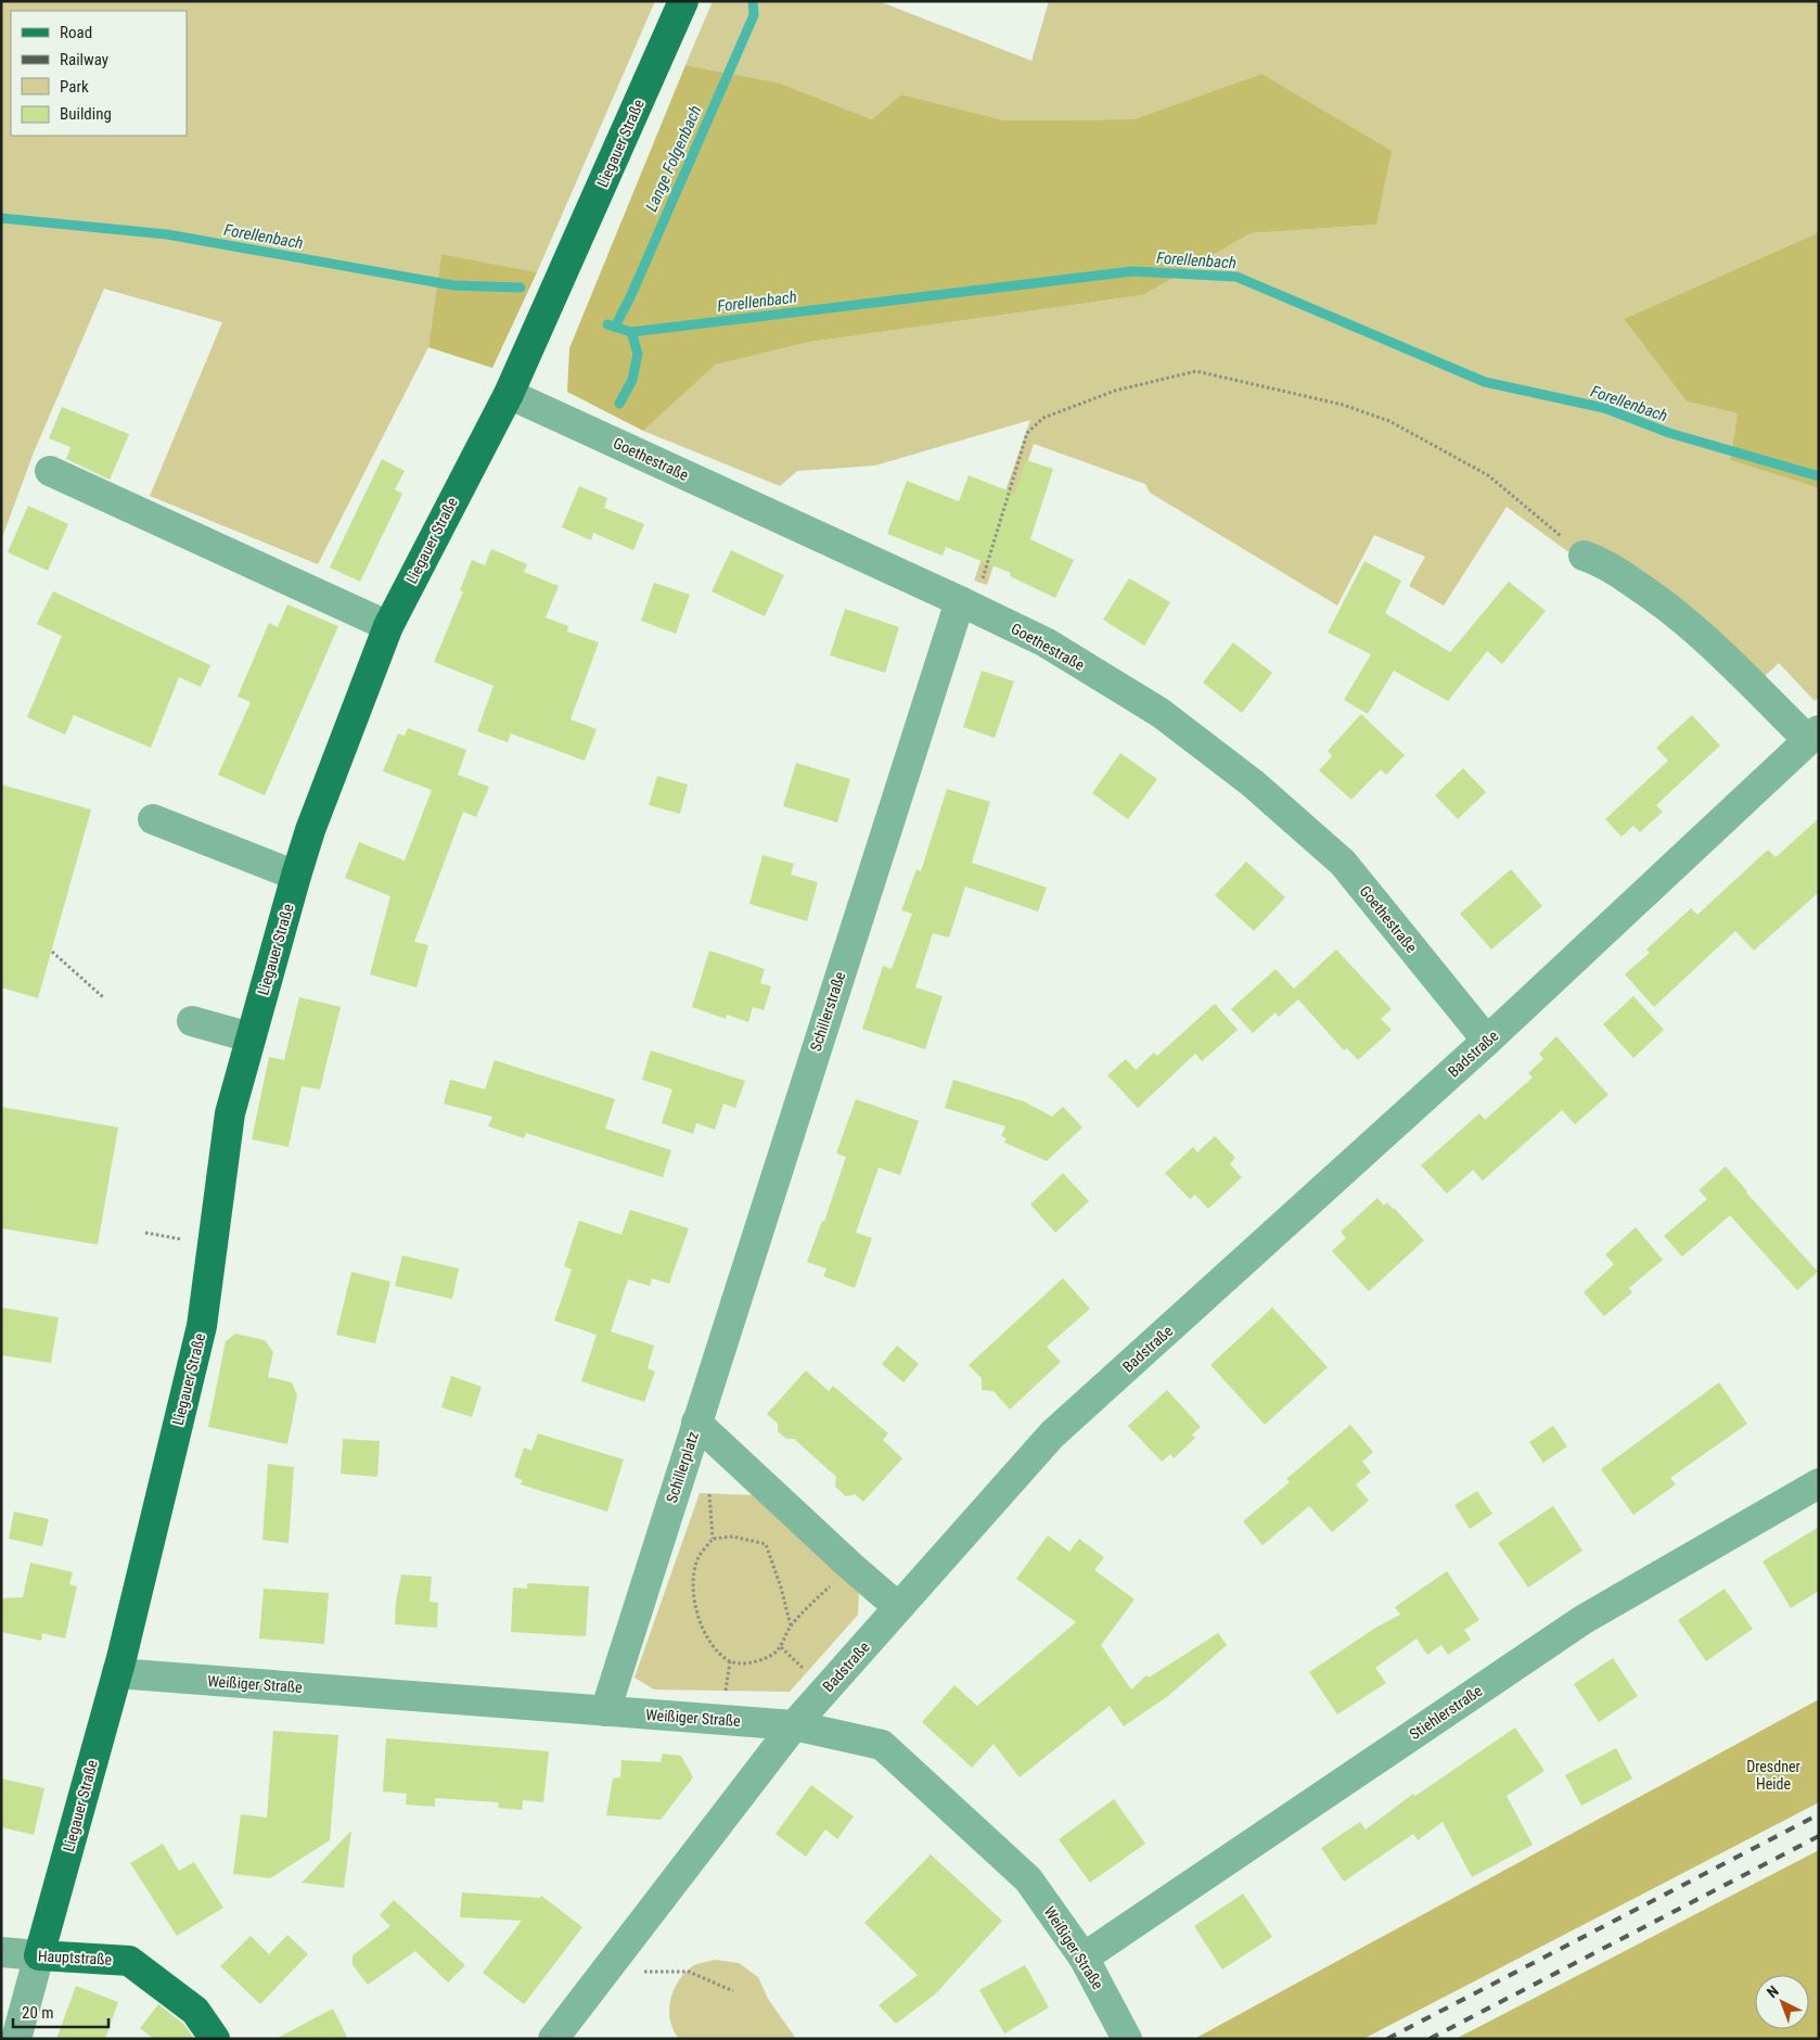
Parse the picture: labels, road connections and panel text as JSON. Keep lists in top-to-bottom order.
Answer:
{
  "streets": {
    "main road": ["Liegauer Straße", "Hauptstraße"],
    "street": [
      "Goethestraße",
      "Schillerstraße",
      "Badstraße",
      "Schillerplatz",
      "Weißiger Straße",
      "Stiehlerstraße"
    ]
  },
  "crossings": [
    ["Liegauer Straße", "Goethestraße"],
    ["Liegauer Straße", "Weißiger Straße"],
    ["Liegauer Straße", "Hauptstraße"],
    ["Goethestraße", "Schillerstraße"],
    ["Goethestraße", "Badstraße"],
    ["Schillerstraße", "Schillerplatz"],
    ["Badstraße", "Schillerplatz"],
    ["Badstraße", "Weißiger Straße"],
    ["Schillerplatz", "Weißiger Straße"],
    ["Weißiger Straße", "Stiehlerstraße"]
  ],
  "water": ["Lange Folgenbach", "Forellenbach"],
  "parks": ["Dresdner Heide"],
  "legend": [
    "Road",
    "Railway",
    "Park",
    "Building"
  ],
  "scale_bar": "20 m",
  "north": "top left"
}
